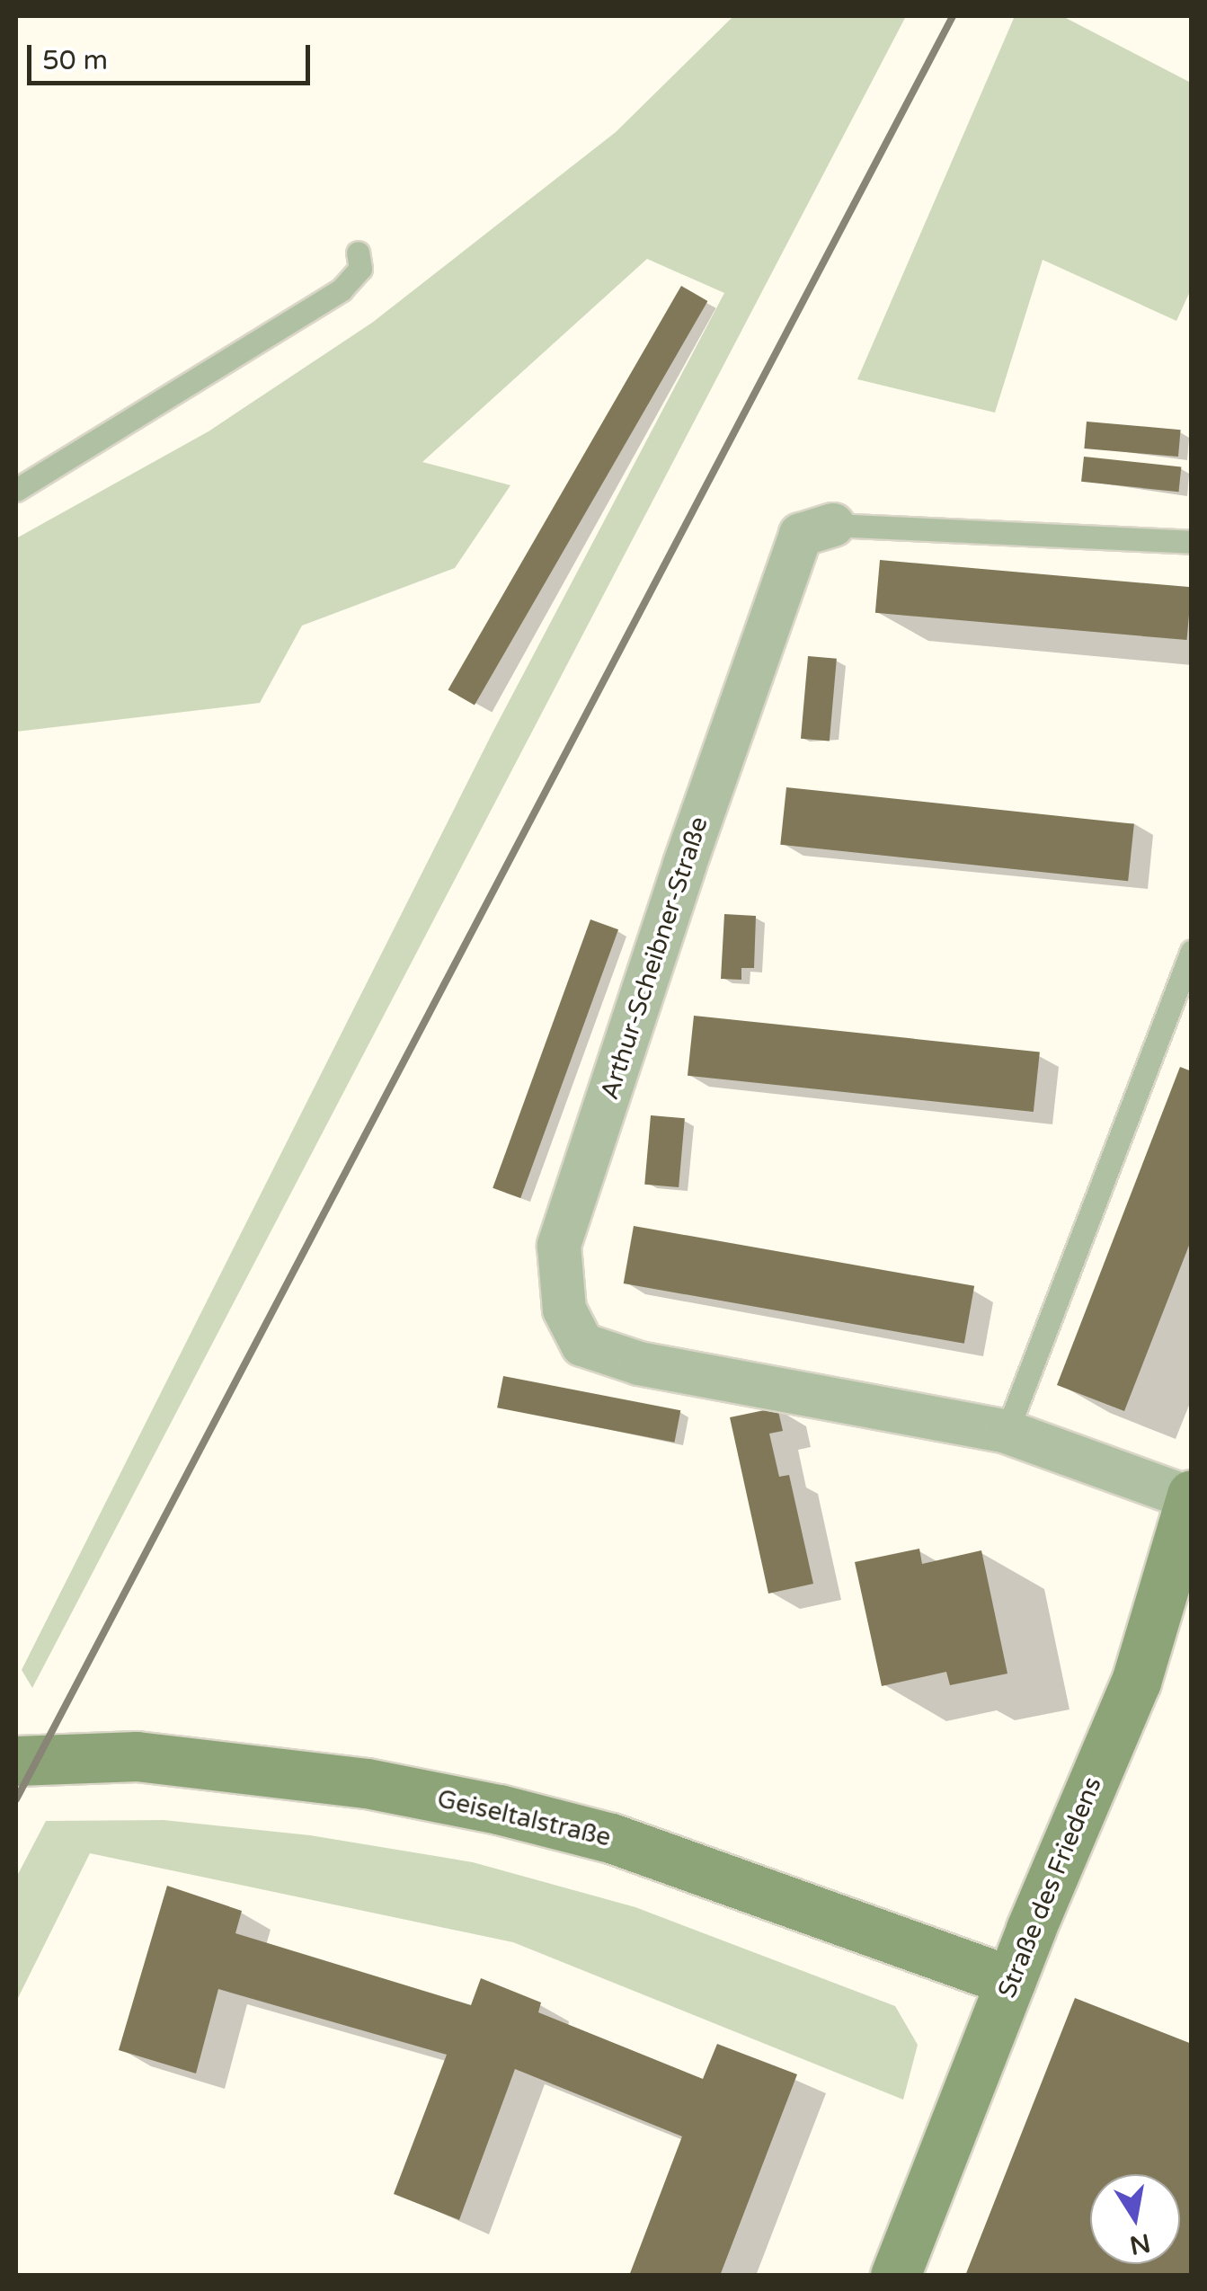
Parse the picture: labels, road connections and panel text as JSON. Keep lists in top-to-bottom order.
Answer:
{
  "streets": {
    "street": ["Arthur-Scheibner-Straße", "Geiseltalstraße", "Straße des Friedens"]
  },
  "crossings": [
    ["Arthur-Scheibner-Straße", "Straße des Friedens"],
    ["Geiseltalstraße", "Straße des Friedens"]
  ],
  "scale_bar": "50 m",
  "north": "bottom"
}
